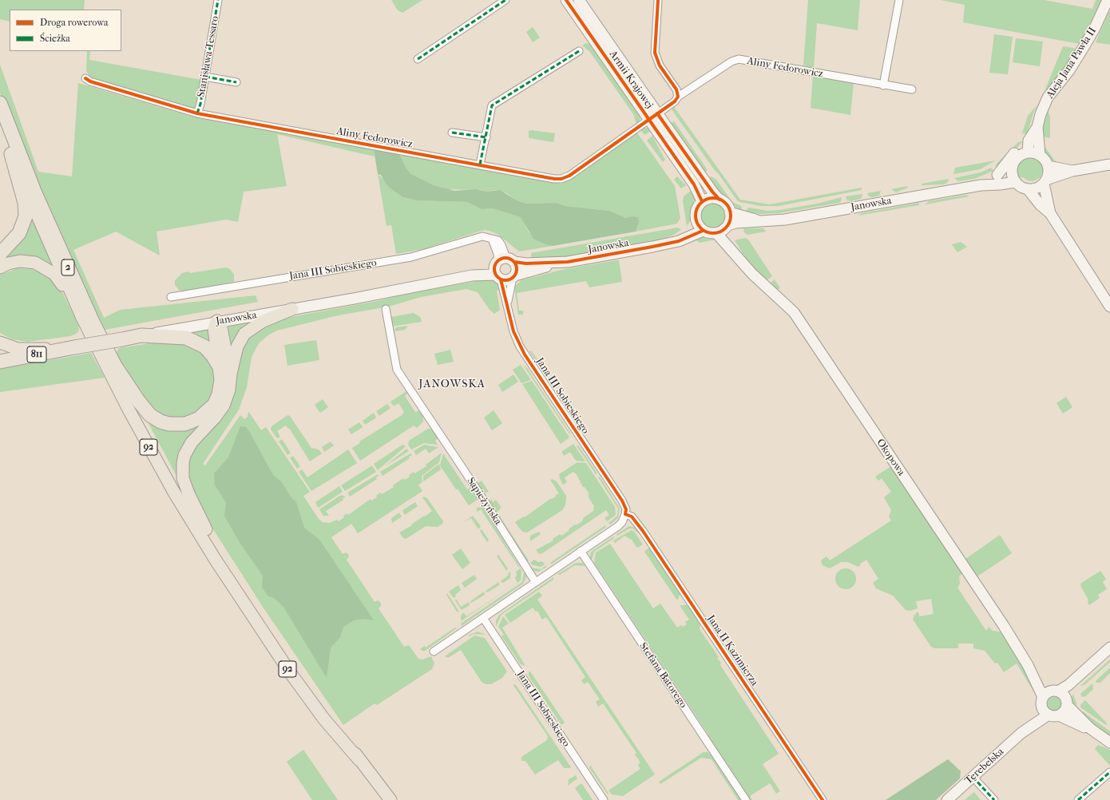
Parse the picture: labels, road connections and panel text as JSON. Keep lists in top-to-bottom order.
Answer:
{
  "streets": {
    "highway": ["Janowska", "2", "811"],
    "main road": ["92"],
    "street": [
      "Stanisława Tessaro",
      "Aleja Jana Pawła II",
      "Aliny Fedorowicz",
      "Armii Krajowej",
      "Jana III Sobieskiego",
      "Okopowa",
      "Sapieżyńska",
      "Jana II Kazimierza",
      "Stefana Batorego",
      "Terebelska"
    ]
  },
  "crossings": [
    ["Stanisława Tessaro", "Aliny Fedorowicz"],
    ["Aleja Jana Pawła II", "Janowska"],
    ["Aliny Fedorowicz", "Armii Krajowej"],
    ["Armii Krajowej", "Janowska"],
    ["Armii Krajowej", "Okopowa"],
    ["Janowska", "Jana III Sobieskiego"],
    ["Janowska", "Okopowa"],
    ["2", "92"],
    ["Jana III Sobieskiego", "Jana II Kazimierza"],
    ["Okopowa", "Terebelska"]
  ],
  "districts": ["JANOWSKA"],
  "legend": ["Droga rowerowa", "Ścieżka"]
}
